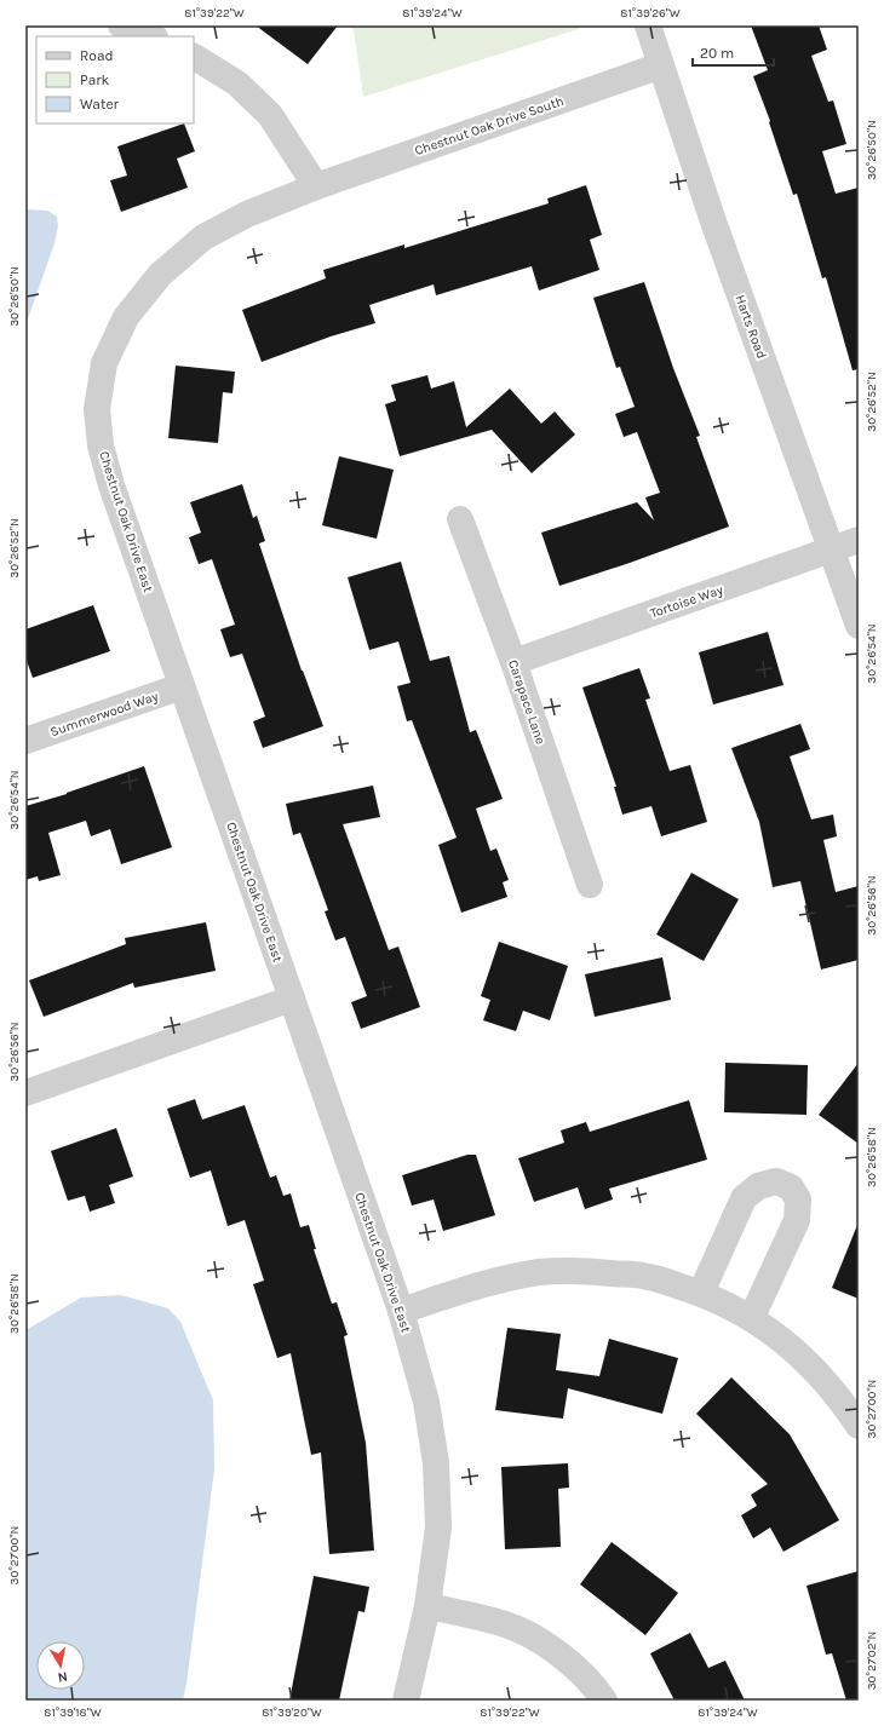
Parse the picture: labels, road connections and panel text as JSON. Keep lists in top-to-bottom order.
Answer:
{
  "streets": {
    "street": [
      "Chestnut Oak Drive South",
      "Harts Road",
      "Chestnut Oak Drive East",
      "Tortoise Way",
      "Carapace Lane",
      "Summerwood Way"
    ]
  },
  "crossings": [
    ["Chestnut Oak Drive South", "Harts Road"],
    ["Chestnut Oak Drive South", "Chestnut Oak Drive East"],
    ["Harts Road", "Tortoise Way"],
    ["Chestnut Oak Drive East", "Summerwood Way"],
    ["Tortoise Way", "Carapace Lane"]
  ],
  "legend": ["Road", "Park", "Water"],
  "scale_bar": "20 m",
  "north": "bottom",
  "coordinates": [
    "81°39'22\"W",
    "81°39'24\"W",
    "81°39'26\"W",
    "30°26'50\"N",
    "30°26'52\"N",
    "30°26'54\"N",
    "30°26'56\"N",
    "30°26'58\"N",
    "30°27'00\"N",
    "30°27'02\"N",
    "81°39'18\"W",
    "81°39'20\"W"
  ]
}
